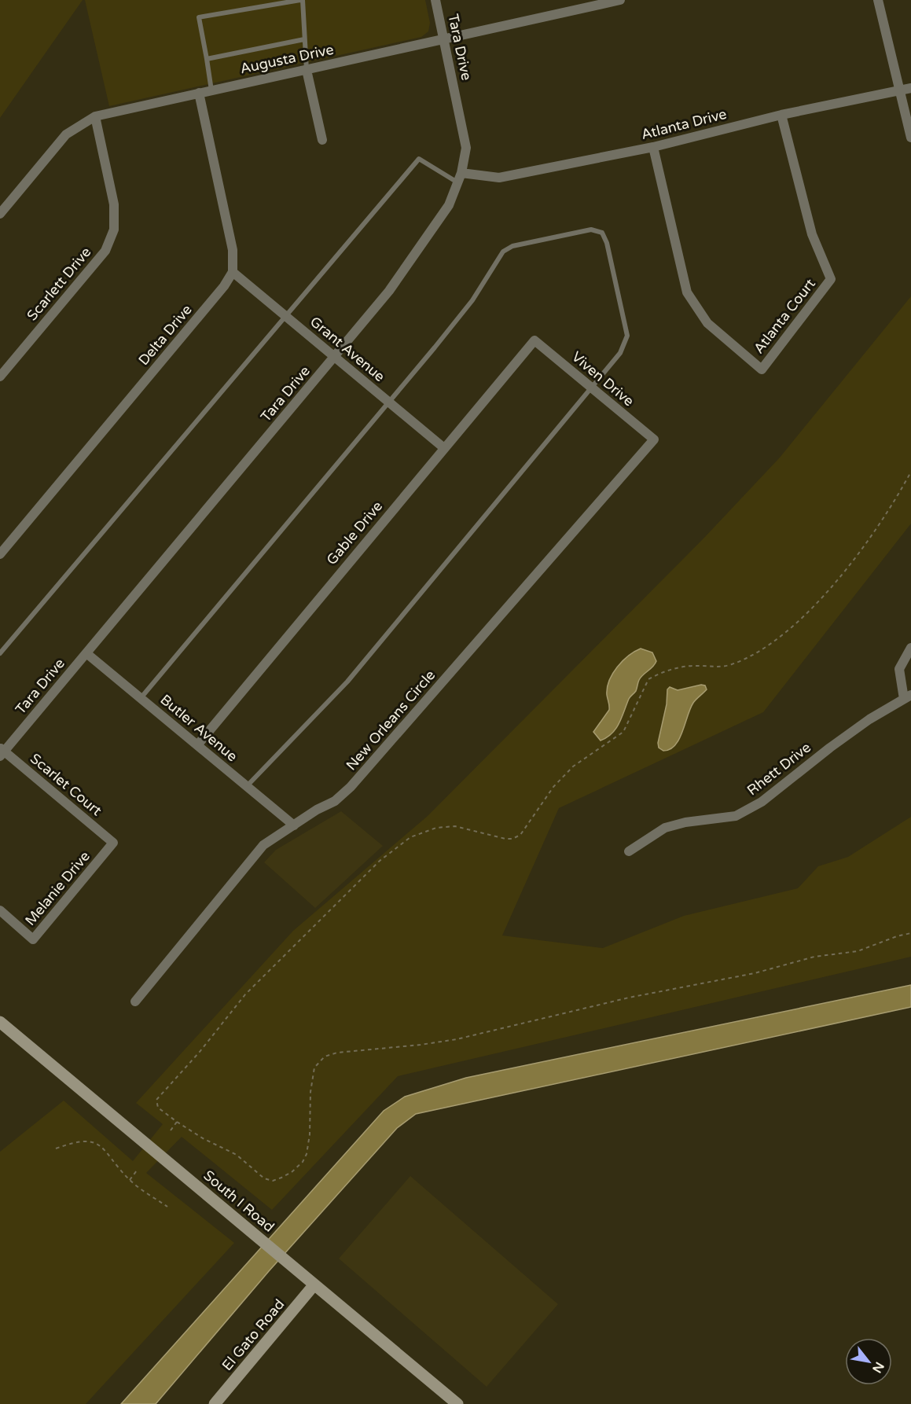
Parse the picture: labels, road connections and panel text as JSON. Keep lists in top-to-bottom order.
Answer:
{
  "streets": {
    "main road": ["South I Road", "El Gato Road"],
    "street": [
      "Tara Drive",
      "Augusta Drive",
      "Atlanta Drive",
      "Scarlett Drive",
      "Atlanta Court",
      "Delta Drive",
      "Grant Avenue",
      "Viven Drive",
      "Gable Drive",
      "New Orleans Circle",
      "Butler Avenue",
      "Rhett Drive",
      "Scarlet Court",
      "Melanie Drive"
    ]
  },
  "crossings": [
    ["Tara Drive", "Augusta Drive"],
    ["Tara Drive", "Atlanta Drive"],
    ["Tara Drive", "Grant Avenue"],
    ["Tara Drive", "Butler Avenue"],
    ["Tara Drive", "Scarlet Court"],
    ["Augusta Drive", "Scarlett Drive"],
    ["Atlanta Drive", "Atlanta Court"],
    ["Delta Drive", "Grant Avenue"],
    ["Grant Avenue", "Gable Drive"],
    ["Viven Drive", "Gable Drive"],
    ["Viven Drive", "New Orleans Circle"],
    ["Gable Drive", "Butler Avenue"],
    ["New Orleans Circle", "Butler Avenue"],
    ["Scarlet Court", "Melanie Drive"],
    ["South I Road", "El Gato Road"]
  ],
  "north": "bottom right"
}
